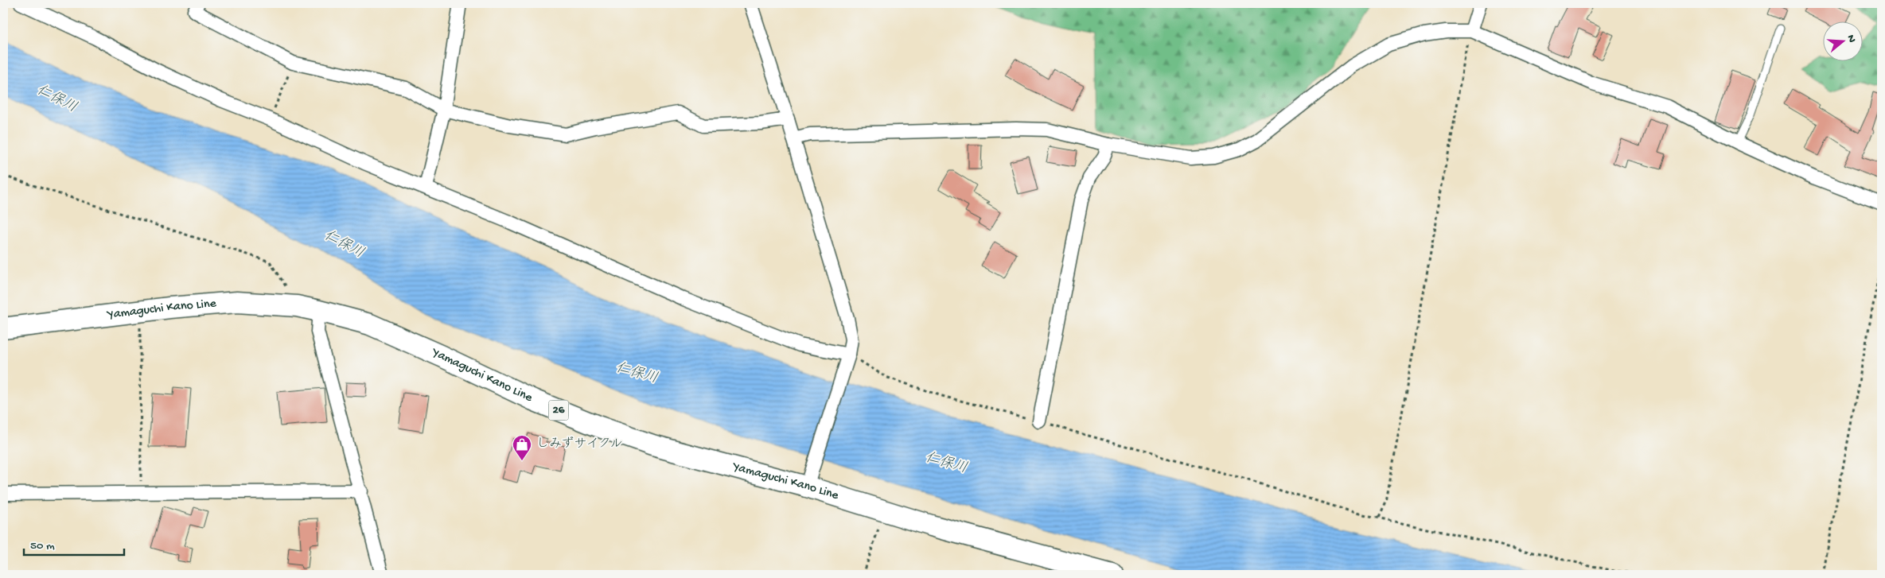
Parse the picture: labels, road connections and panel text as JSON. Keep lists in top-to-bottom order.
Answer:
{
  "streets": {
    "main road": ["Yamaguchi Kano Line", "26"]
  },
  "water": ["仁保川"],
  "places": {
    "shop": ["しみずサイクル"]
  },
  "scale_bar": "50 m",
  "north": "right"
}
